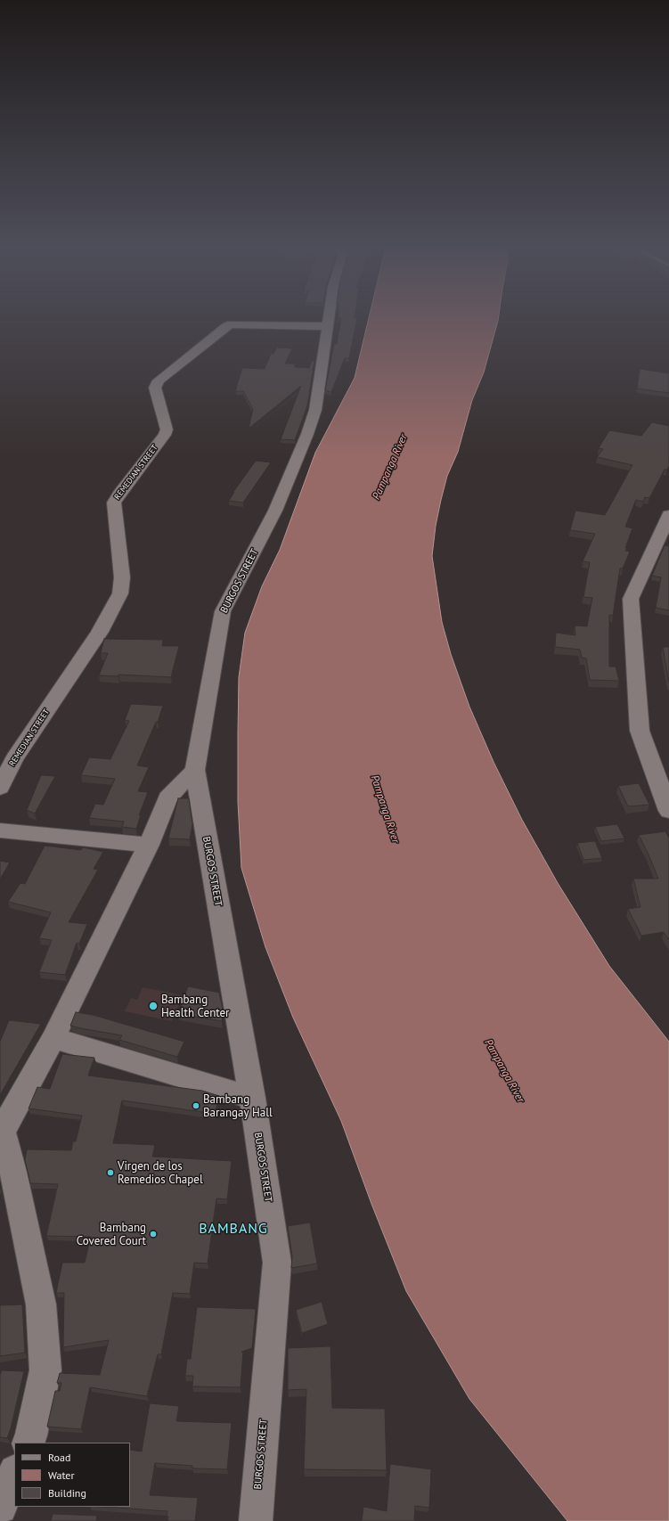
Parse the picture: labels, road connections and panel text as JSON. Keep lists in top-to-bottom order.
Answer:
{
  "streets": {
    "street": ["REMEDIAN STREET", "BURGOS STREET"]
  },
  "crossings": [
    ["REMEDIAN STREET", "BURGOS STREET"]
  ],
  "districts": ["BAMBANG"],
  "water": ["Pampanga River"],
  "places": [
    "Bambang Health Center",
    "Bambang Barangay Hall",
    "Virgen de los Remedios Chapel",
    "Bambang Covered Court"
  ],
  "legend": ["Road", "Water", "Building"]
}
